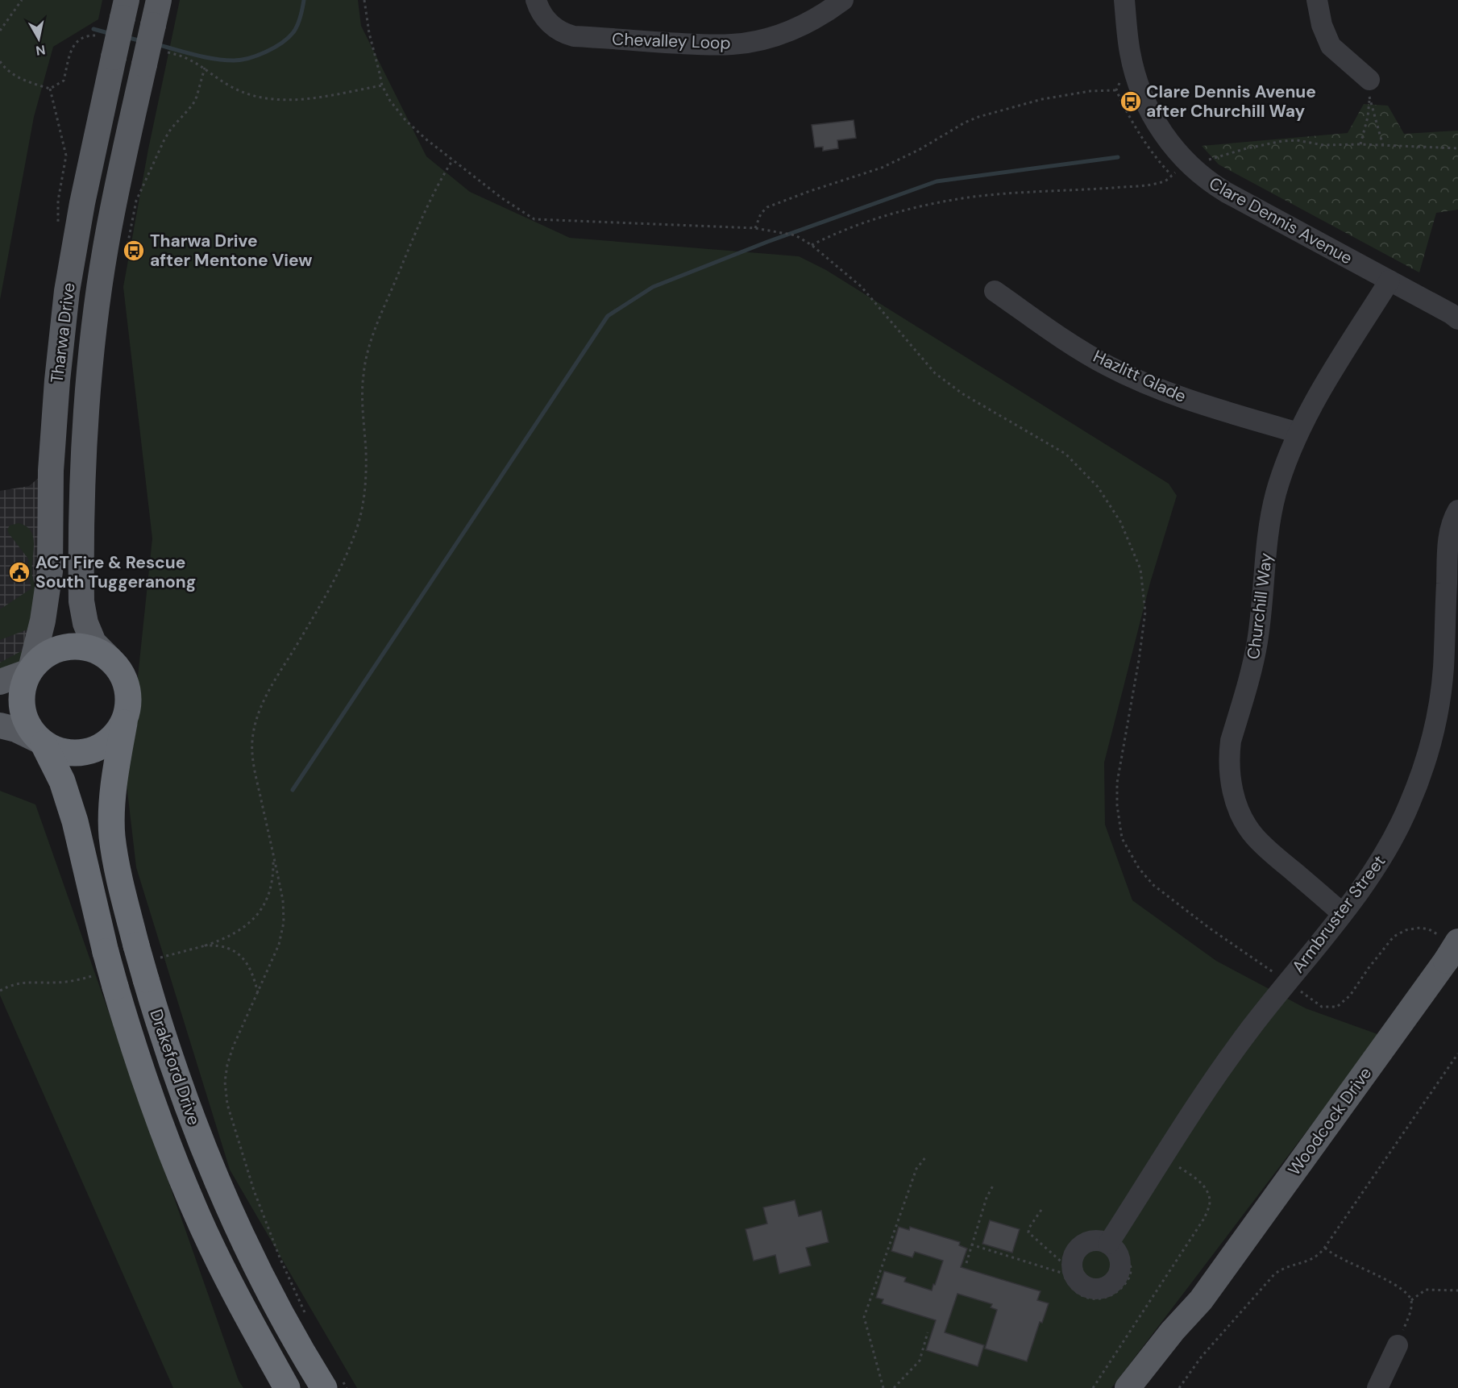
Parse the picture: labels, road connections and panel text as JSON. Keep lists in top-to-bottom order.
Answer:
{
  "streets": {
    "highway": ["Drakeford Drive"],
    "main road": ["Tharwa Drive", "Woodcock Drive"],
    "street": [
      "Chevalley Loop",
      "Clare Dennis Avenue",
      "Hazlitt Glade",
      "Churchill Way",
      "Armbruster Street"
    ]
  },
  "crossings": [
    ["Clare Dennis Avenue", "Churchill Way"],
    ["Tharwa Drive", "Drakeford Drive"],
    ["Hazlitt Glade", "Churchill Way"],
    ["Churchill Way", "Armbruster Street"]
  ],
  "places": {
    "bus stop": ["Clare Dennis Avenue after Churchill Way", "Tharwa Drive after Mentone View"],
    "public building": ["ACT Fire & Rescue South Tuggeranong"]
  },
  "north": "bottom"
}
